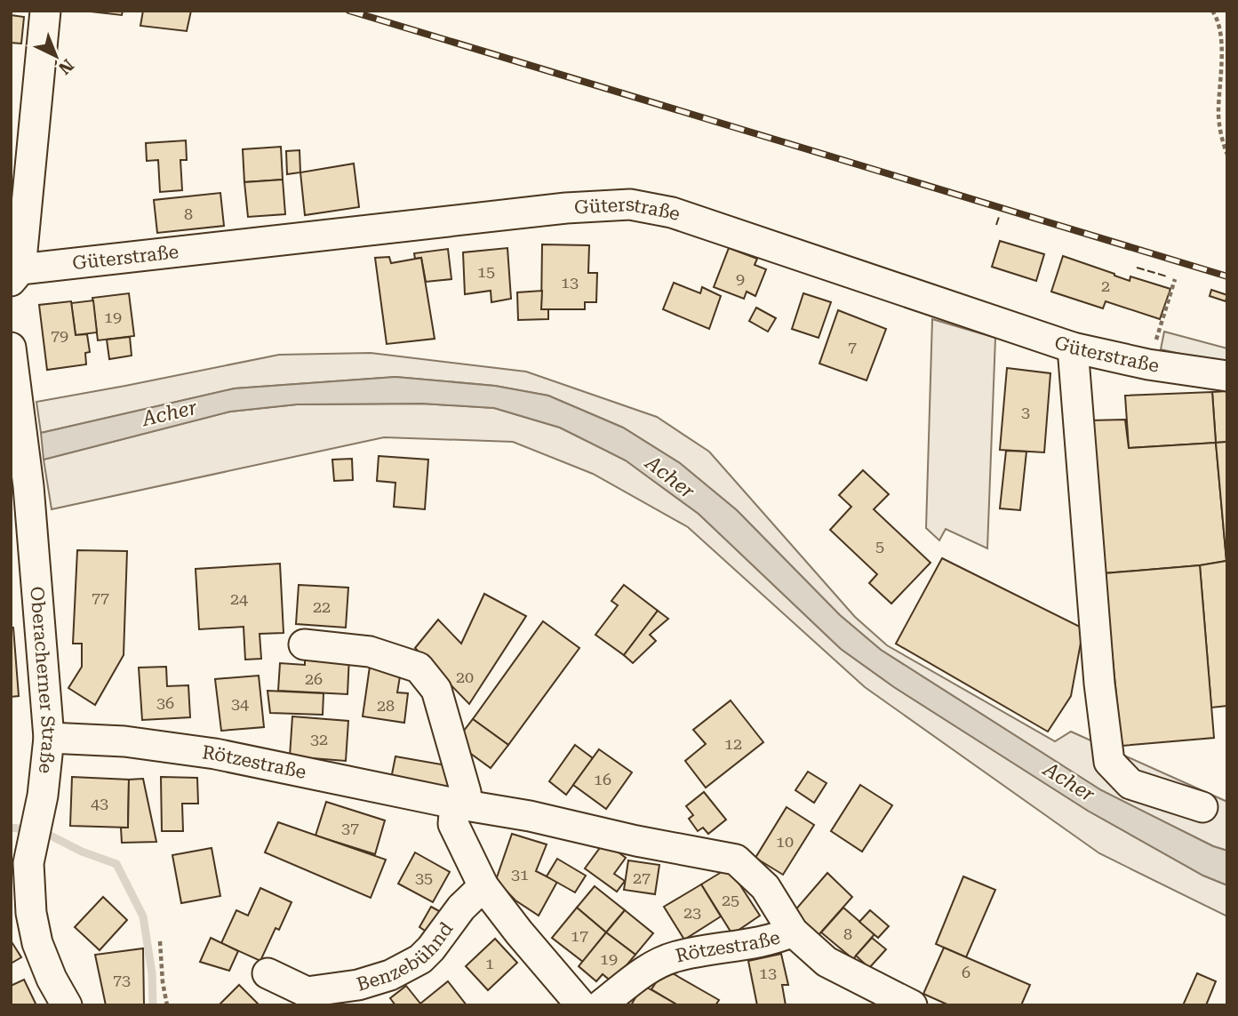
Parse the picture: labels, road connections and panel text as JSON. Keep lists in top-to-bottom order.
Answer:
{
  "streets": {
    "street": [
      "Güterstraße",
      "Oberacherner Straße",
      "Rötzestraße",
      "Benzebühnd"
    ]
  },
  "crossings": [
    ["Oberacherner Straße", "Rötzestraße"]
  ],
  "water": ["Acher"],
  "house_numbers": [
    "8",
    "15",
    "9",
    "13",
    "2",
    "19",
    "79",
    "7",
    "3",
    "5",
    "77",
    "24",
    "22",
    "20",
    "26",
    "36",
    "34",
    "28",
    "32",
    "12",
    "16",
    "43",
    "37",
    "10",
    "31",
    "35",
    "27",
    "25",
    "23",
    "8",
    "17",
    "19",
    "1",
    "6",
    "13",
    "73"
  ],
  "north": "bottom right"
}
